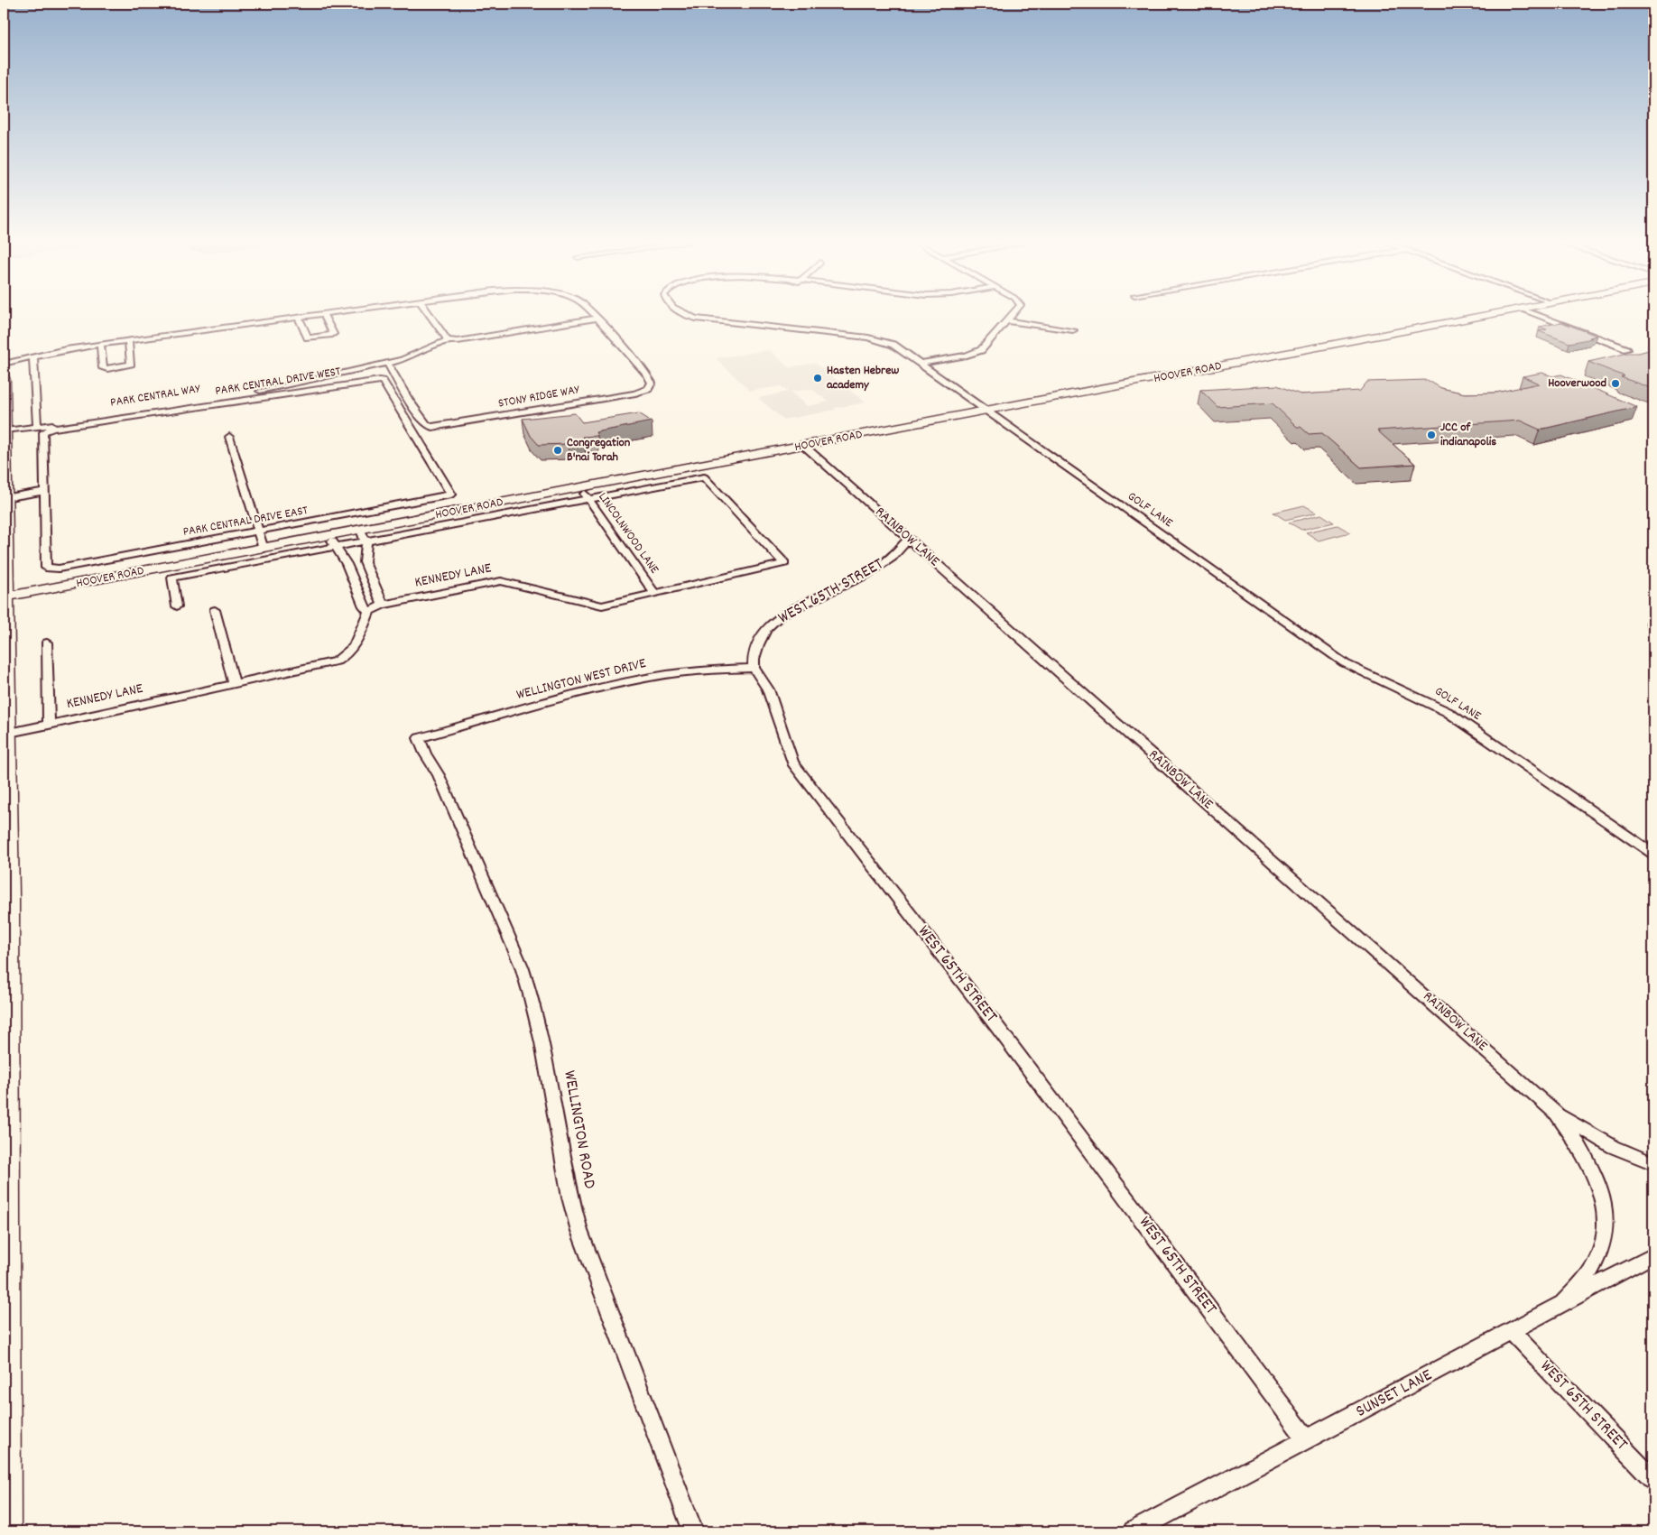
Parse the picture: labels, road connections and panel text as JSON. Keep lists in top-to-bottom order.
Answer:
{
  "streets": {
    "street": [
      "HOOVER ROAD",
      "PARK CENTRAL DRIVE WEST",
      "PARK CENTRAL WAY",
      "STONY RIDGE WAY",
      "GOLF LANE",
      "PARK CENTRAL DRIVE EAST",
      "LINCOLNWOOD LANE",
      "RAINBOW LANE",
      "KENNEDY LANE",
      "WEST 65TH STREET",
      "WELLINGTON WEST DRIVE",
      "WELLINGTON ROAD",
      "SUNSET LANE"
    ]
  },
  "crossings": [
    ["HOOVER ROAD", "GOLF LANE"],
    ["HOOVER ROAD", "LINCOLNWOOD LANE"],
    ["HOOVER ROAD", "RAINBOW LANE"],
    ["HOOVER ROAD", "KENNEDY LANE"],
    ["PARK CENTRAL DRIVE WEST", "PARK CENTRAL DRIVE EAST"],
    ["PARK CENTRAL WAY", "STONY RIDGE WAY"],
    ["LINCOLNWOOD LANE", "KENNEDY LANE"],
    ["RAINBOW LANE", "WEST 65TH STREET"],
    ["RAINBOW LANE", "SUNSET LANE"],
    ["WEST 65TH STREET", "WELLINGTON WEST DRIVE"],
    ["WEST 65TH STREET", "SUNSET LANE"],
    ["WELLINGTON WEST DRIVE", "WELLINGTON ROAD"]
  ],
  "places": [
    "Hasten Hebrew academy",
    "Hooverwood",
    "JCC of indianapolis",
    "Congregation B'nai Torah"
  ]
}
